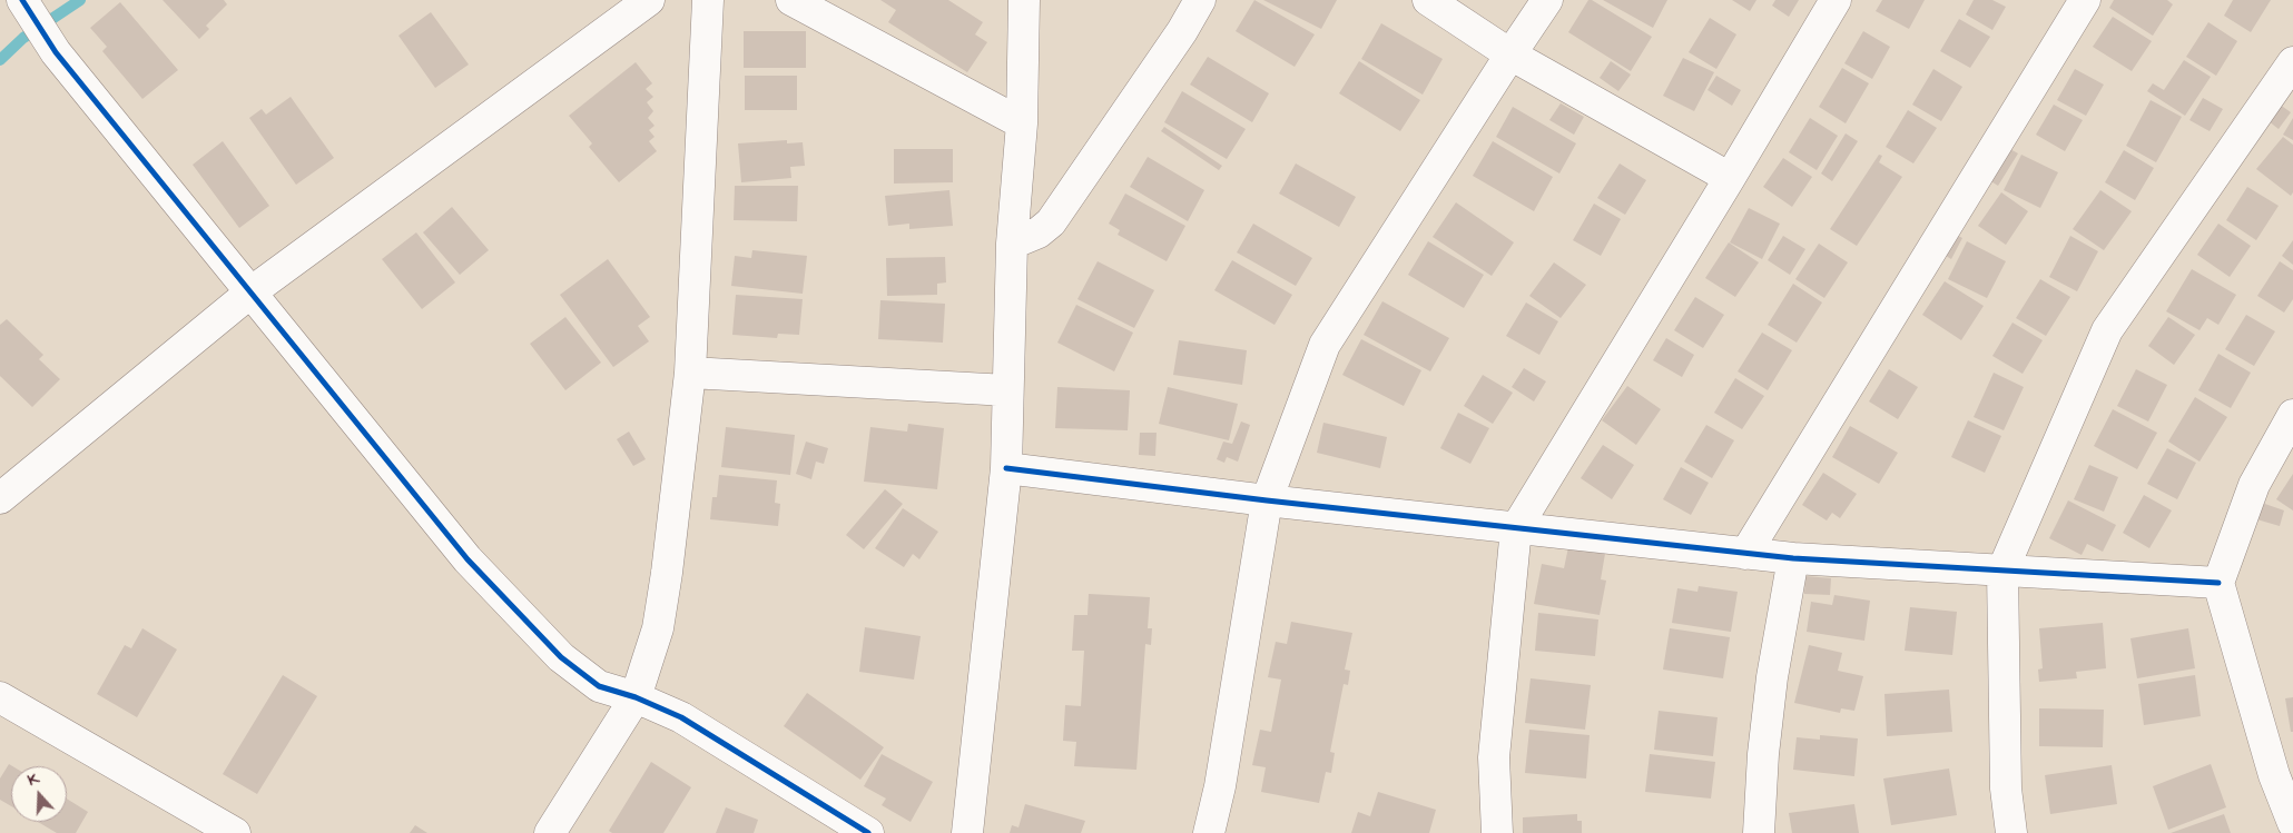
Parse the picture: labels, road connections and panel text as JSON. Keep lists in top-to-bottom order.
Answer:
{
  "north": "top"
}
